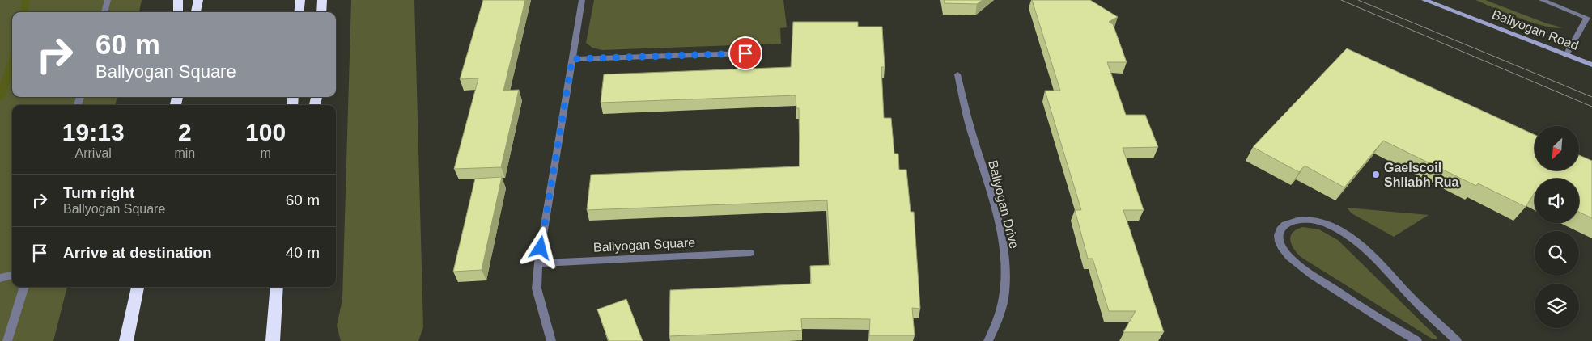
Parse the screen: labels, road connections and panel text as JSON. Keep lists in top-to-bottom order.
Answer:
{
  "streets": {
    "street": ["Ballyogan Road", "Ballyogan Drive", "Ballyogan Square"]
  },
  "places": ["Gaelscoil Shliabh Rua"],
  "north": "bottom left",
  "page": {
    "turn": ["60 m", "Ballyogan Square"],
    "eta": [
      "19:13",
      "Arrival",
      "2",
      "min",
      "100",
      "m"
    ],
    "list": [
      {
        "name": "Turn right",
        "note": "Ballyogan Square",
        "value": "60 m"
      },
      {
        "name": "Arrive at destination",
        "value": "40 m"
      }
    ]
  }
}
